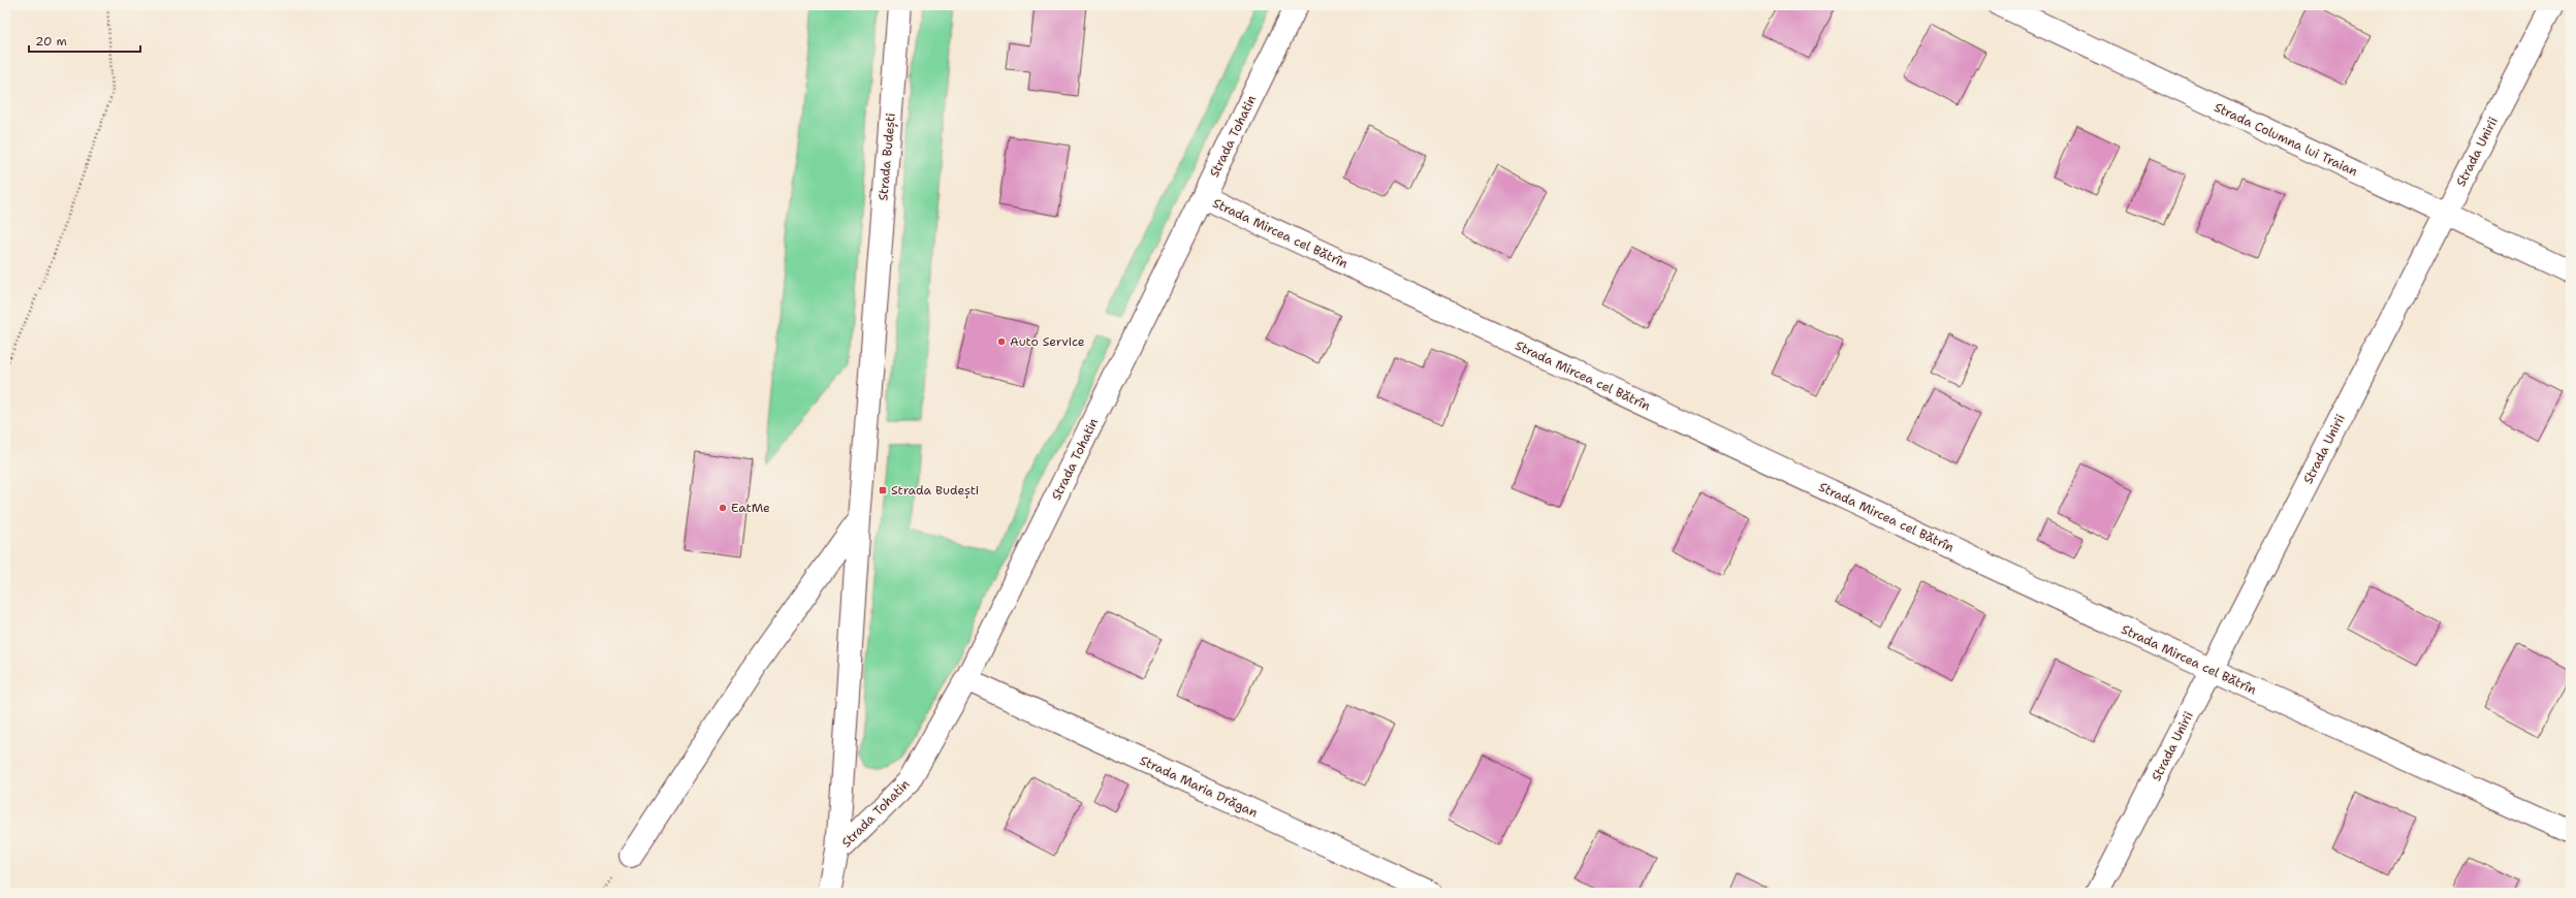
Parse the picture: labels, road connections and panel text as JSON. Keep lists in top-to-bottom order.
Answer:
{
  "streets": {
    "street": [
      "Strada Tohatin",
      "Strada Columna lui Traian",
      "Strada Unirii",
      "Strada Budești",
      "Strada Mircea cel Bătrîn",
      "Strada Maria Drăgan"
    ]
  },
  "crossings": [
    ["Strada Tohatin", "Strada Budești"],
    ["Strada Tohatin", "Strada Mircea cel Bătrîn"],
    ["Strada Tohatin", "Strada Maria Drăgan"],
    ["Strada Columna lui Traian", "Strada Unirii"],
    ["Strada Unirii", "Strada Mircea cel Bătrîn"]
  ],
  "places": {
    "other": ["Auto Service", "EatMe"],
    "transit": ["Strada Budești"]
  },
  "scale_bar": "20 m"
}
